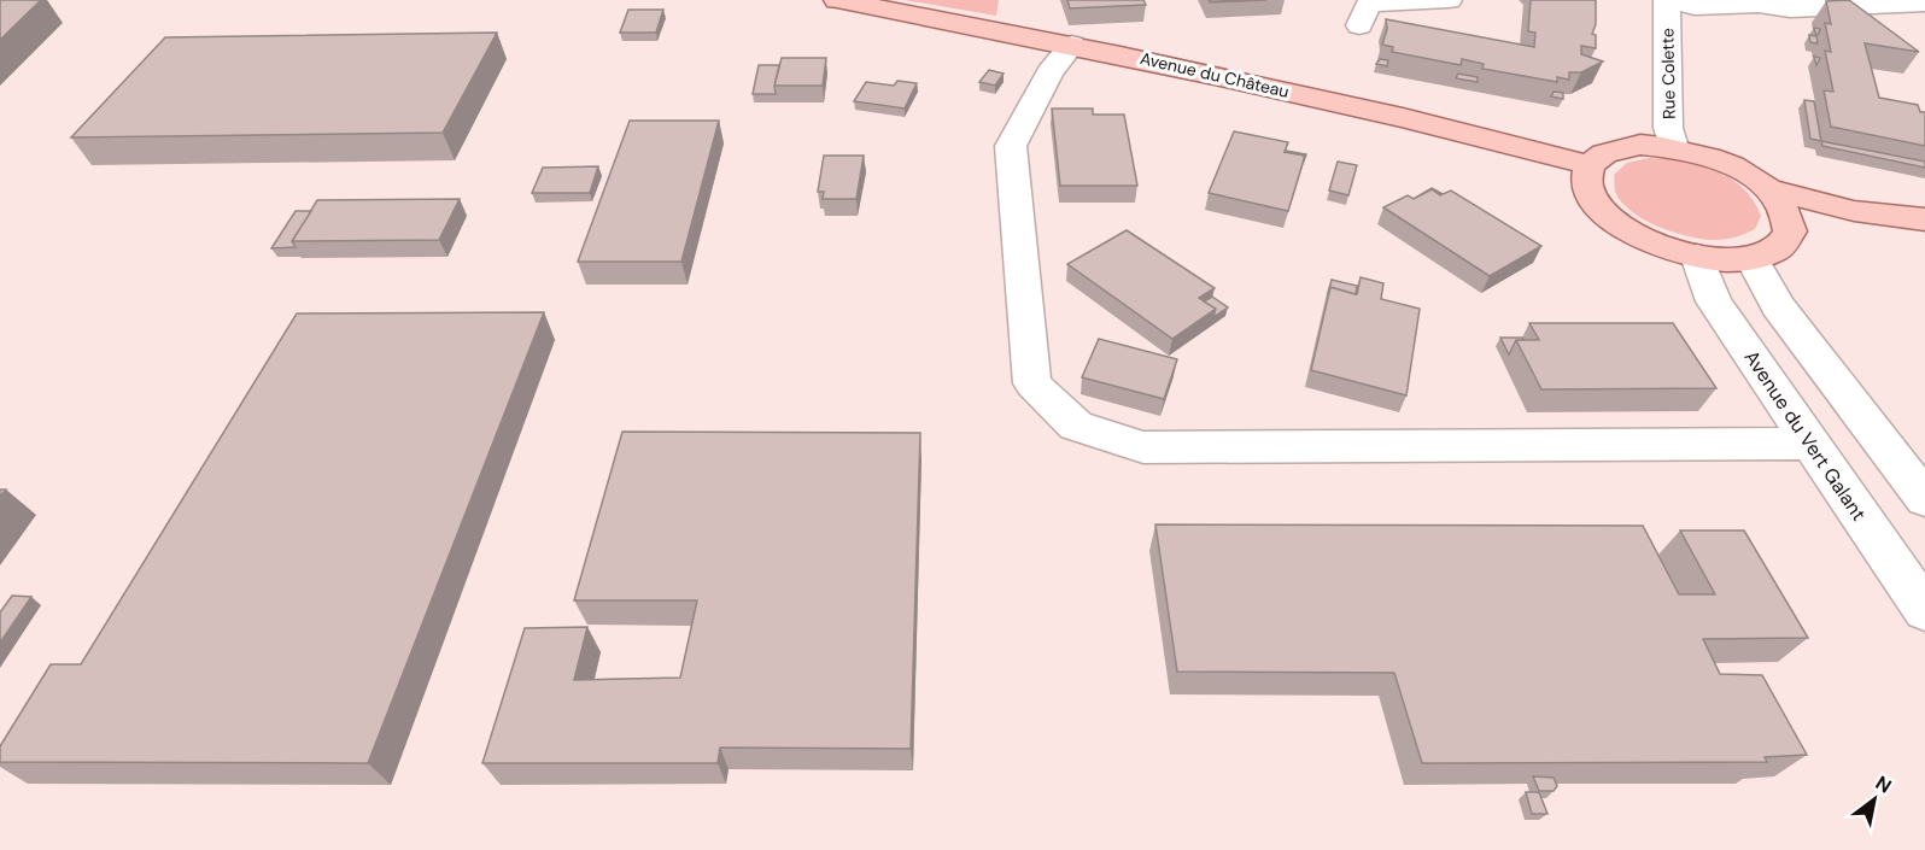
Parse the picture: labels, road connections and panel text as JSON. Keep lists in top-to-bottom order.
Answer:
{
  "streets": {
    "main road": ["Avenue du Château"],
    "street": ["Rue Colette", "Avenue du Vert Galant"]
  },
  "north": "top right"
}
